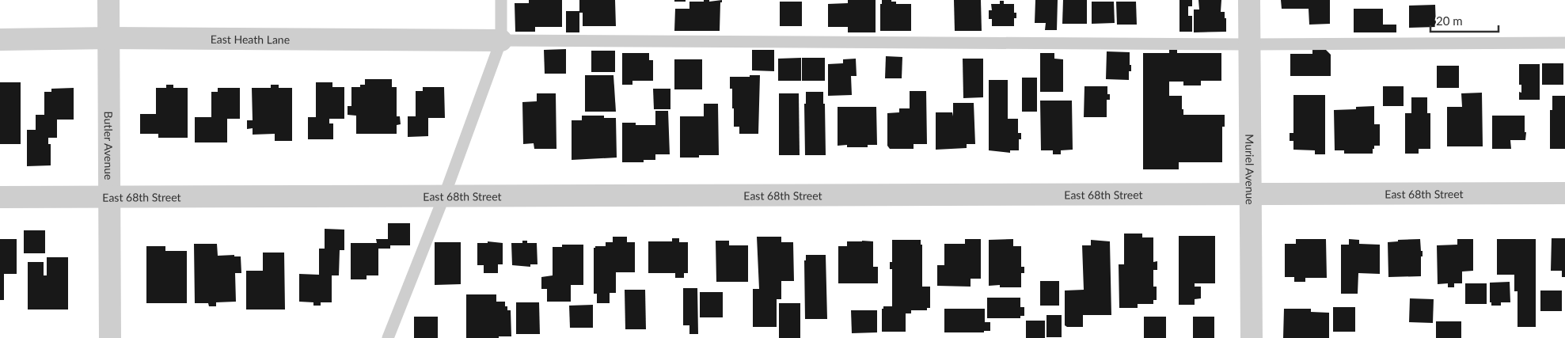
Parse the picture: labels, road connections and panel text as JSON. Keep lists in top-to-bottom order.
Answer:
{
  "streets": {
    "street": [
      "East Heath Lane",
      "Butler Avenue",
      "Muriel Avenue",
      "East 68th Street"
    ]
  },
  "crossings": [
    ["East Heath Lane", "Butler Avenue"],
    ["Butler Avenue", "East 68th Street"],
    ["Muriel Avenue", "East 68th Street"]
  ],
  "scale_bar": "20 m"
}
